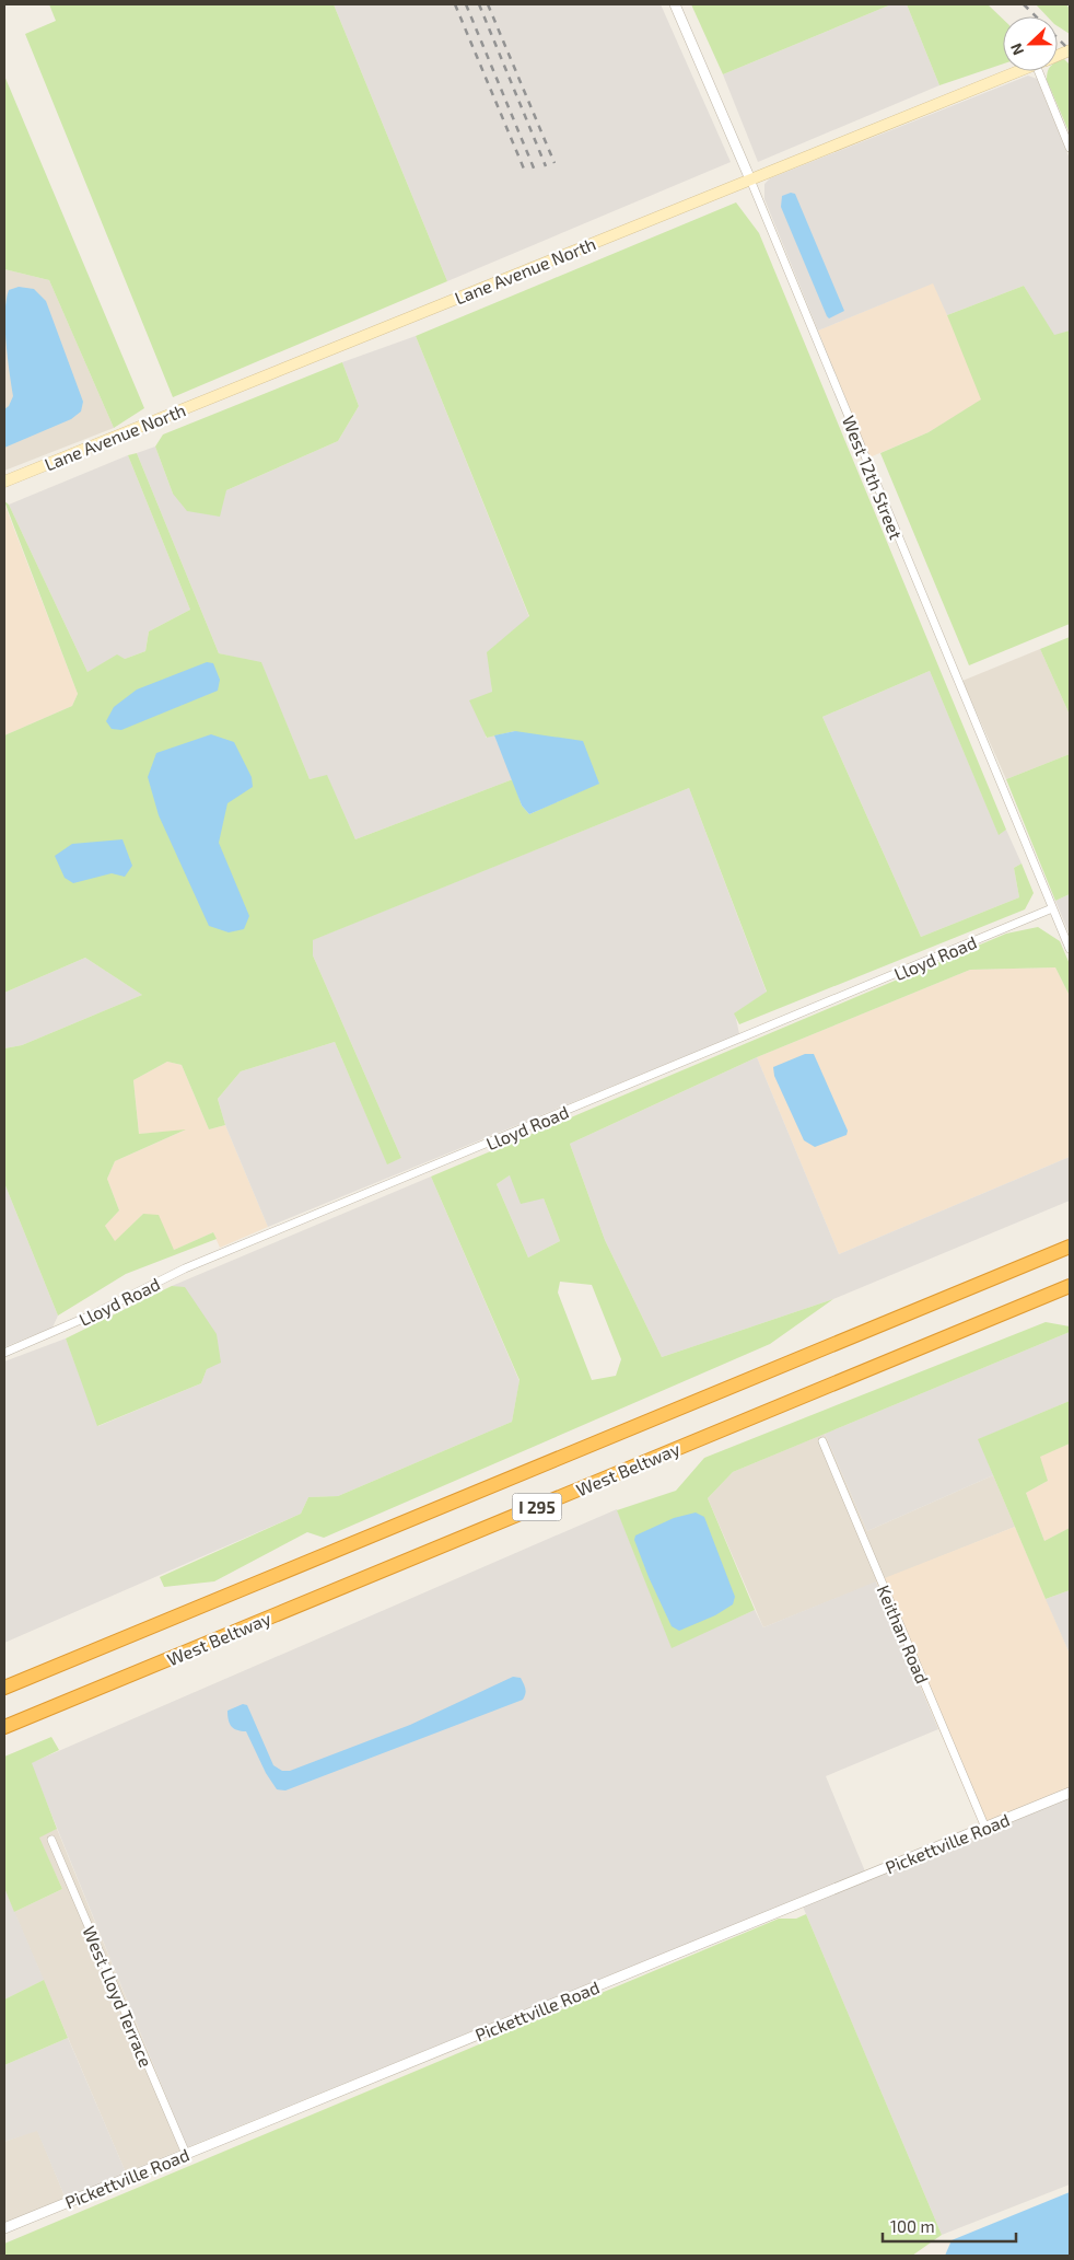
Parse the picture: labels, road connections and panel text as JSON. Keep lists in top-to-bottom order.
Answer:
{
  "streets": {
    "highway": ["West Beltway", "I 295"],
    "main road": ["Lane Avenue North"],
    "street": [
      "West 12th Street",
      "Lloyd Road",
      "Keithan Road",
      "Pickettville Road",
      "West Lloyd Terrace"
    ]
  },
  "crossings": [
    ["Lane Avenue North", "West 12th Street"],
    ["West 12th Street", "Lloyd Road"],
    ["Keithan Road", "Pickettville Road"],
    ["Pickettville Road", "West Lloyd Terrace"]
  ],
  "scale_bar": "100 m",
  "north": "left"
}
